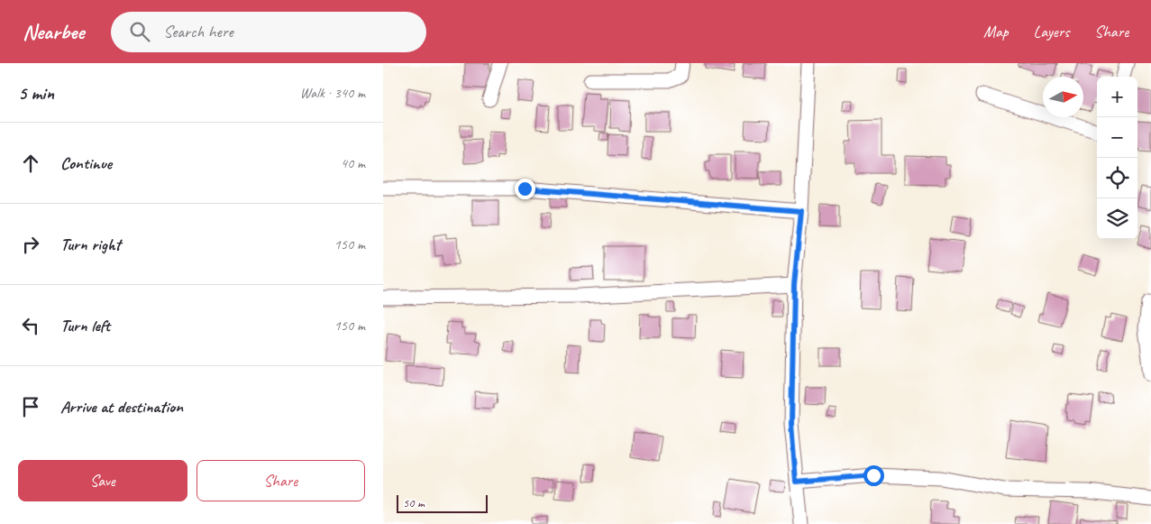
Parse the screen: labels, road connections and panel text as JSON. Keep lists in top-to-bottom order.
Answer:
{
  "scale_bar": "50 m",
  "north": "right",
  "page": {
    "header": "Nearbee",
    "search": "Search here",
    "nav": ["Map", "Layers", "Share"],
    "heading": ["5 min", "Walk · 340 m"],
    "map_buttons": ["+", "−"],
    "list": [
      ["Continue", "40 m"],
      ["Turn right", "150 m"],
      ["Turn left", "150 m"],
      "Arrive at destination"
    ],
    "buttons": ["Save", "Share"],
    "scale": "50 m"
  }
}
